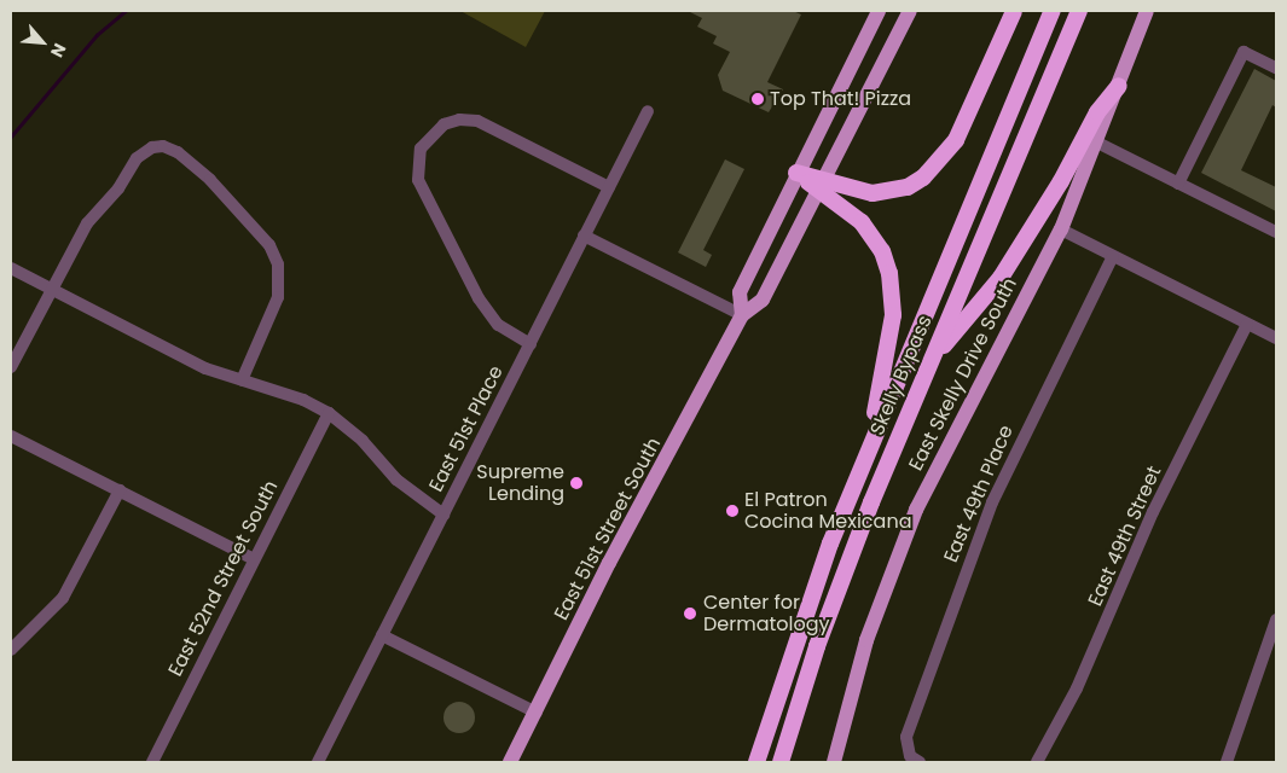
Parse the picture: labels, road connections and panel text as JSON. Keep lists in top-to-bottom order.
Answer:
{
  "streets": {
    "highway": ["Skelly Bypass"],
    "main road": ["East Skelly Drive South", "East 51st Street South"],
    "street": [
      "East 51st Place",
      "East 49th Place",
      "East 49th Street",
      "East 52nd Street South"
    ]
  },
  "places": [
    "Top That! Pizza",
    "Supreme Lending",
    "El Patron Cocina Mexicana",
    "Center for Dermatology"
  ],
  "north": "bottom right"
}
